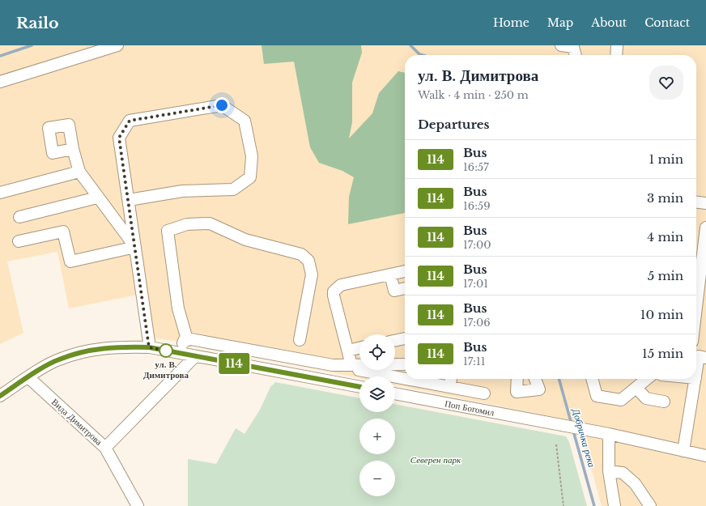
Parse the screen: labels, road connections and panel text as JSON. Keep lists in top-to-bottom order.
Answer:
{
  "streets": {
    "street": ["Поп Богомил", "Вида Димитрова"]
  },
  "water": ["Добричка река"],
  "parks": ["Северен парк"],
  "places": ["ул. В. Димитрова"],
  "lines": ["bus line 114"],
  "page": {
    "header": "Railo",
    "nav": [
      "Home",
      "Map",
      "About",
      "Contact"
    ],
    "on_map": "114",
    "heading": [
      ["ул. В. Димитрова", "Walk · 4 min · 250 m"],
      "Departures"
    ],
    "list": [
      {
        "mark": "114",
        "name": "Bus",
        "note": "16:57",
        "value": "1 min"
      },
      {
        "mark": "114",
        "name": "Bus",
        "note": "16:59",
        "value": "3 min"
      },
      {
        "mark": "114",
        "name": "Bus",
        "note": "17:00",
        "value": "4 min"
      },
      {
        "mark": "114",
        "name": "Bus",
        "note": "17:01",
        "value": "5 min"
      },
      {
        "mark": "114",
        "name": "Bus",
        "note": "17:06",
        "value": "10 min"
      },
      {
        "mark": "114",
        "name": "Bus",
        "note": "17:11",
        "value": "15 min"
      }
    ],
    "map_buttons": ["+", "−"]
  }
}
